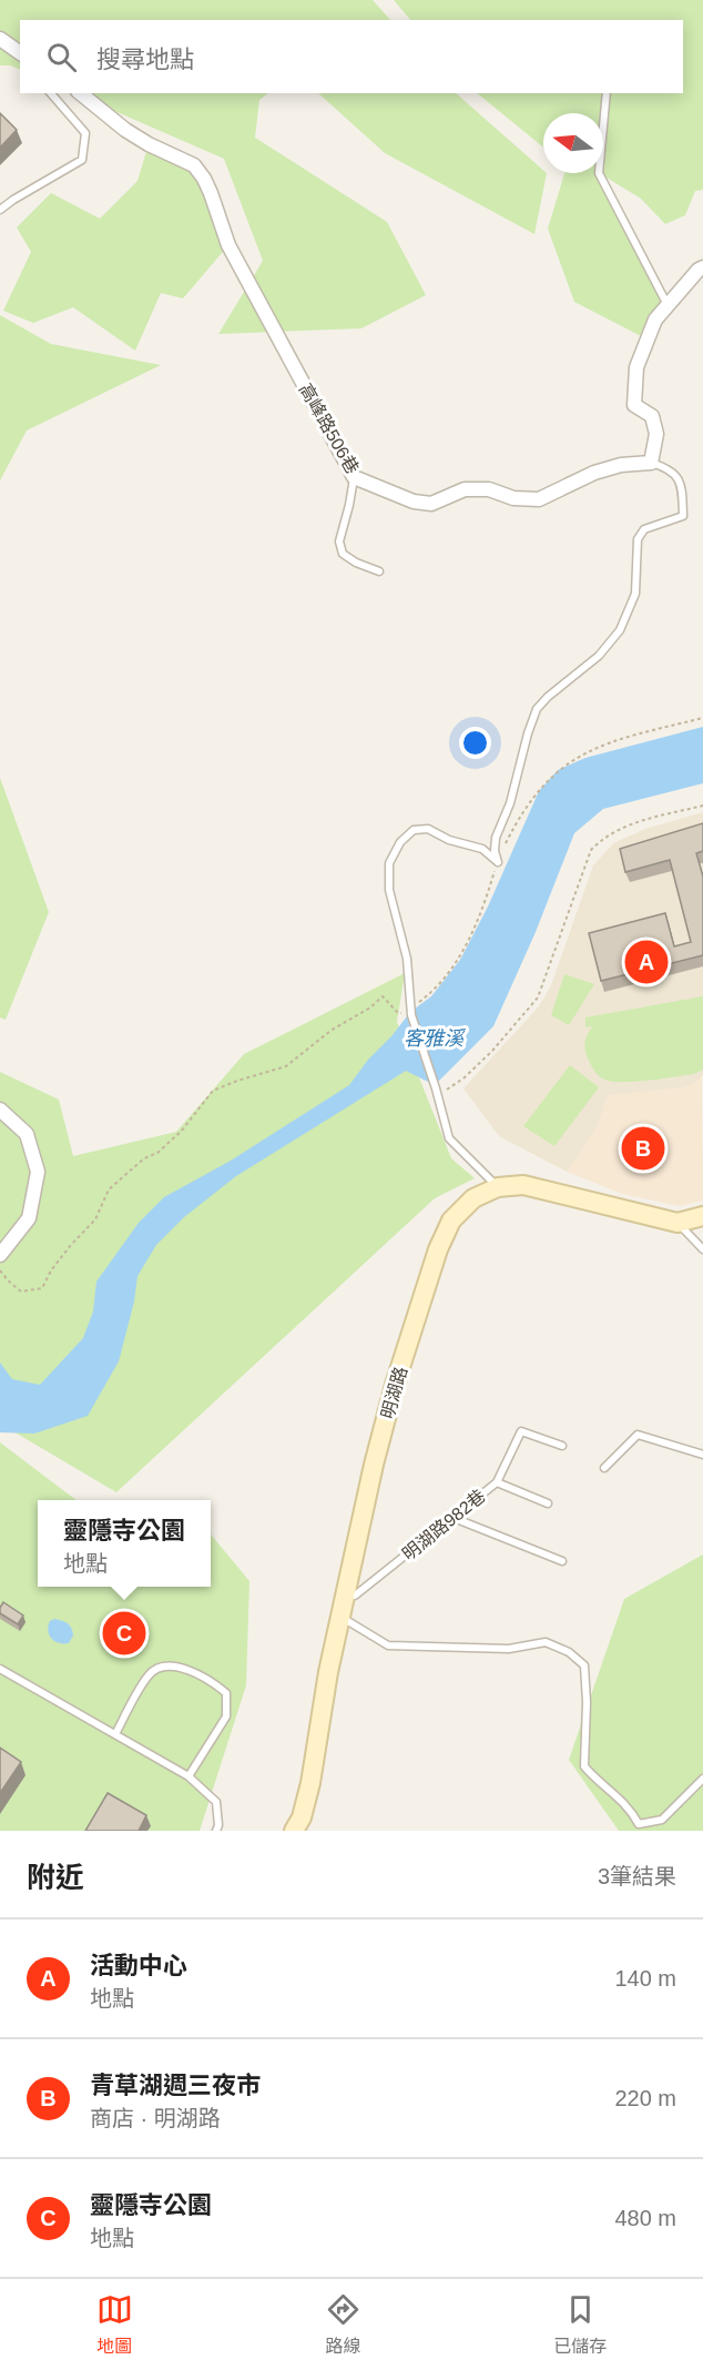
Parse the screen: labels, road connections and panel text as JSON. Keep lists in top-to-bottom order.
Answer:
{
  "streets": {
    "street": ["高峰路506巷", "明湖路"],
    "lane": ["明湖路982巷"]
  },
  "crossings": [
    ["明湖路", "明湖路982巷"]
  ],
  "water": ["客雅溪"],
  "north": "left",
  "page": {
    "search": "搜尋地點",
    "pins": ["A", "B", "C"],
    "popup": ["靈隱寺公園", "地點"],
    "heading": ["附近", "3筆結果"],
    "list": [
      {
        "mark": "A",
        "name": "活動中心",
        "note": "地點",
        "value": "140 m"
      },
      {
        "mark": "B",
        "name": "青草湖週三夜市",
        "note": "商店 · 明湖路",
        "value": "220 m"
      },
      {
        "mark": "C",
        "name": "靈隱寺公園",
        "note": "地點",
        "value": "480 m"
      }
    ],
    "nav": ["地圖", "路線", "已儲存"]
  }
}
